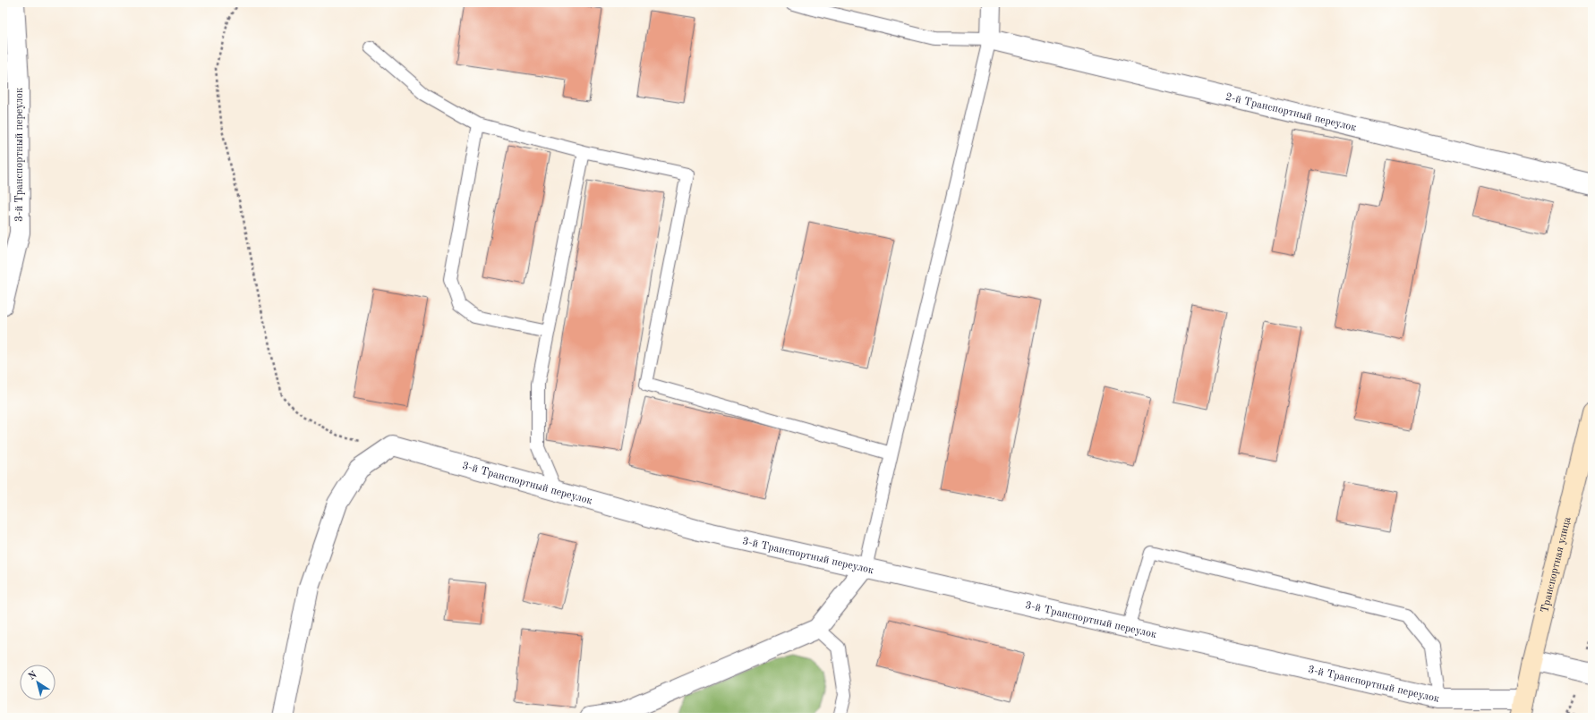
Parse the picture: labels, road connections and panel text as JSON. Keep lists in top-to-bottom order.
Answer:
{
  "streets": {
    "main road": ["Транспортная улица"],
    "street": ["2-й Транспортный переулок", "3-й Транспортный переулок"]
  },
  "crossings": [
    ["3-й Транспортный переулок", "Транспортная улица"]
  ],
  "north": "top left"
}
